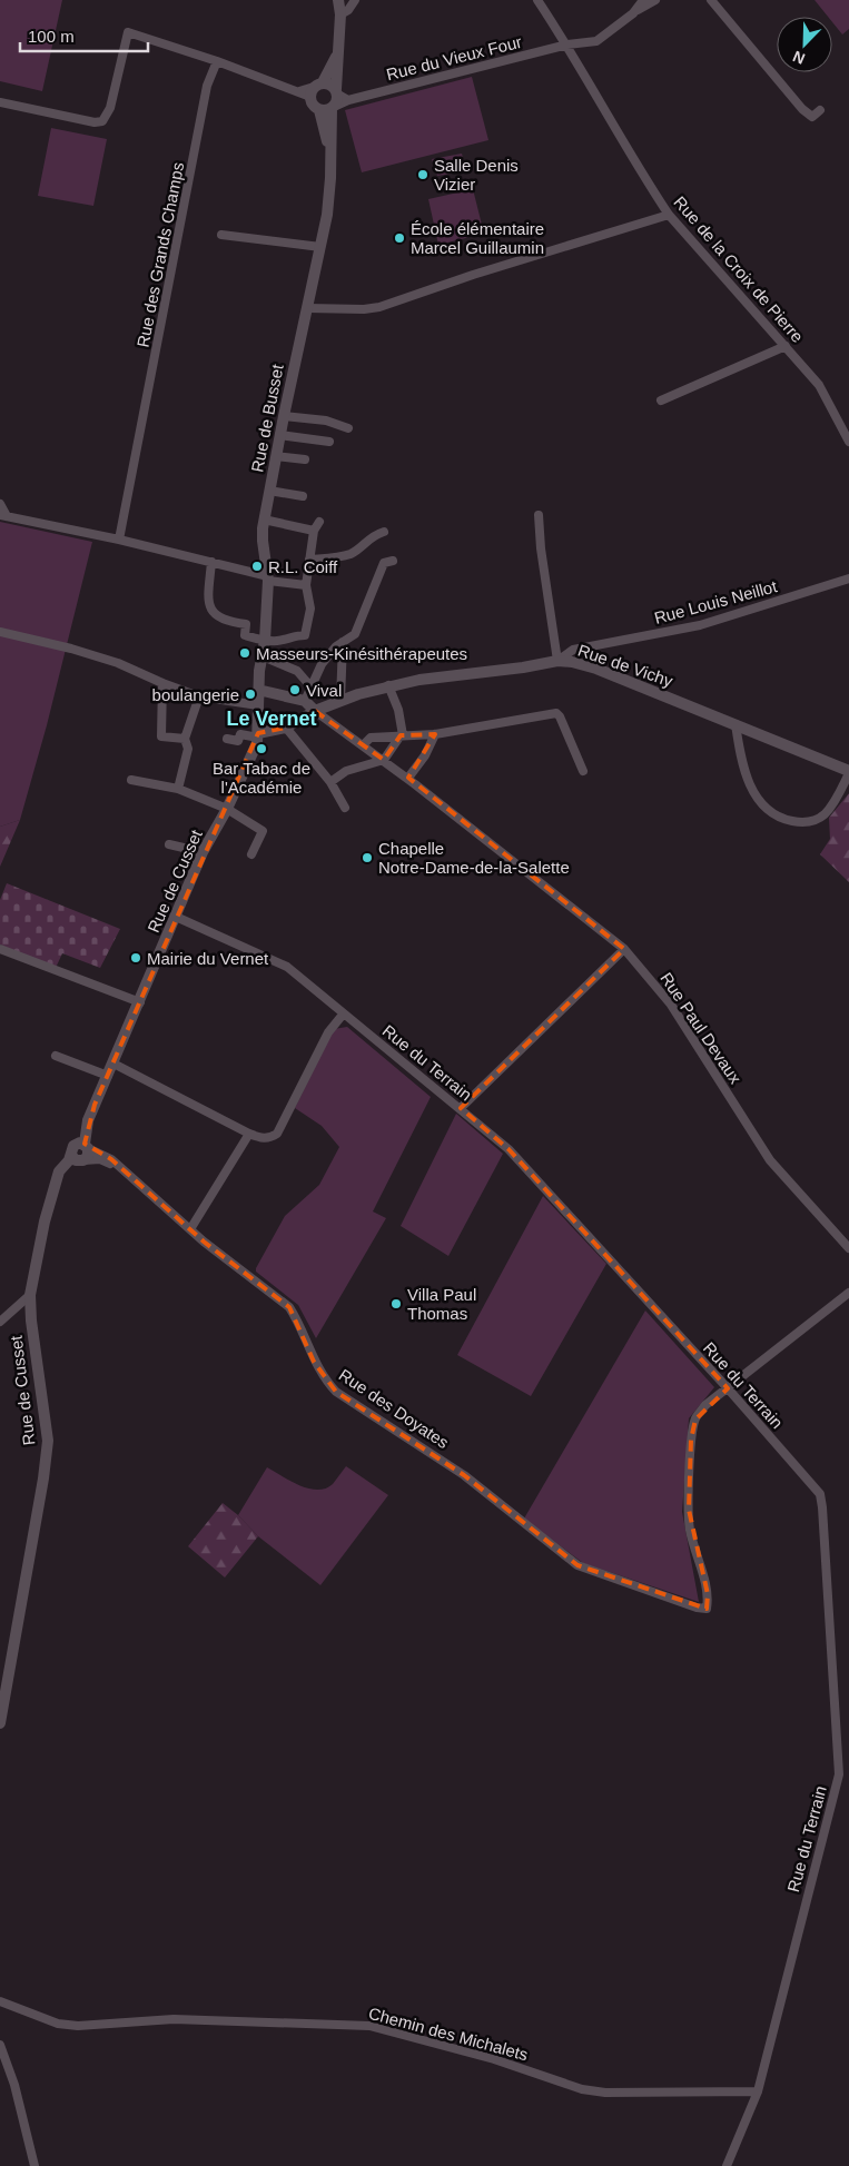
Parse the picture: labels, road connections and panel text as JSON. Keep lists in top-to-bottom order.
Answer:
{
  "streets": {
    "street": [
      "Rue du Vieux Four",
      "Rue des Grands Champs",
      "Rue de la Croix de Pierre",
      "Rue de Busset",
      "Rue Louis Neillot",
      "Rue de Vichy",
      "Rue de Cusset",
      "Rue Paul Devaux",
      "Rue du Terrain",
      "Rue des Doyates",
      "Chemin des Michalets"
    ]
  },
  "crossings": [
    ["Rue du Vieux Four", "Rue de la Croix de Pierre"],
    ["Rue du Vieux Four", "Rue de Busset"],
    ["Rue de Busset", "Rue de Cusset"],
    ["Rue Louis Neillot", "Rue de Vichy"],
    ["Rue de Vichy", "Rue Paul Devaux"],
    ["Rue de Cusset", "Rue du Terrain"],
    ["Rue de Cusset", "Rue des Doyates"],
    ["Rue du Terrain", "Rue des Doyates"],
    ["Rue du Terrain", "Chemin des Michalets"]
  ],
  "districts": ["Le Vernet"],
  "places": [
    "Salle Denis Vizier",
    "École élémentaire Marcel Guillaumin",
    "R.L. Coiff",
    "Masseurs-Kinésithérapeutes",
    "Vival",
    "boulangerie",
    "Bar Tabac de l'Académie",
    "Chapelle Notre-Dame-de-la-Salette",
    "Mairie du Vernet",
    "Villa Paul Thomas"
  ],
  "scale_bar": "100 m",
  "north": "bottom left"
}
